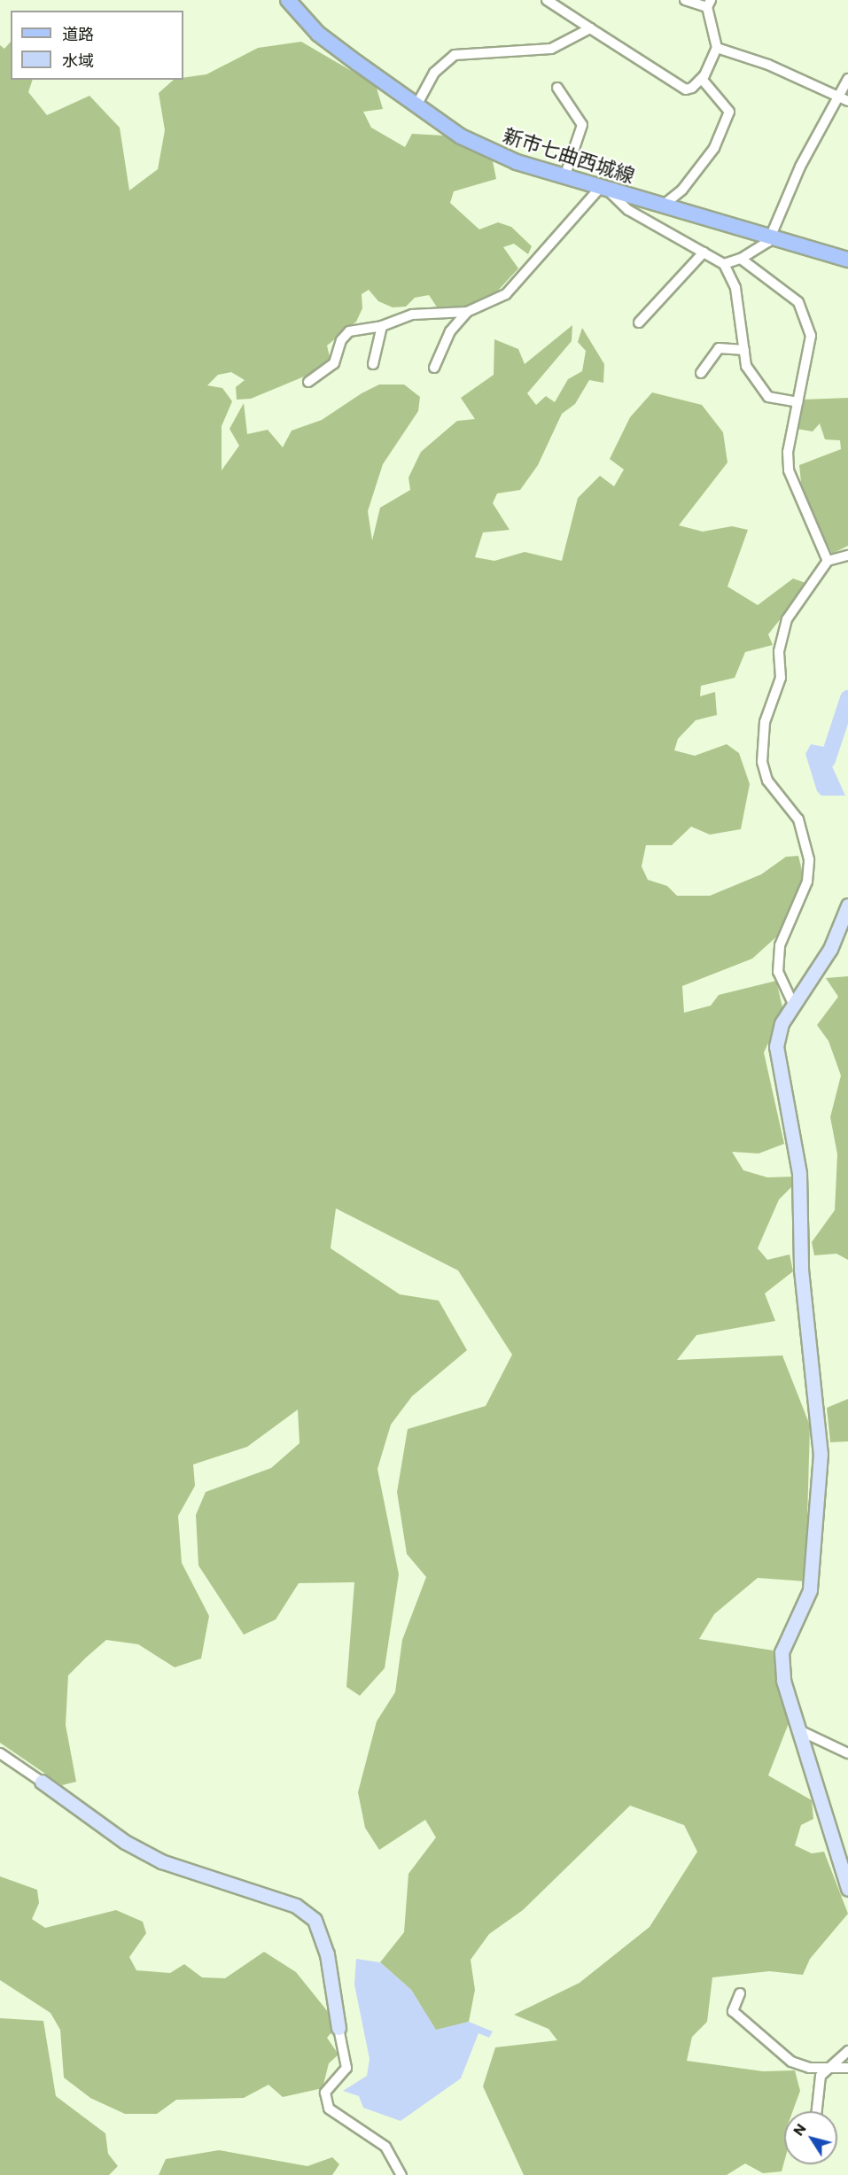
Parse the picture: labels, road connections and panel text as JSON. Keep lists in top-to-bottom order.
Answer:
{
  "streets": {
    "main road": ["新市七曲西城線"]
  },
  "legend": ["道路", "水域"],
  "north": "top left"
}
